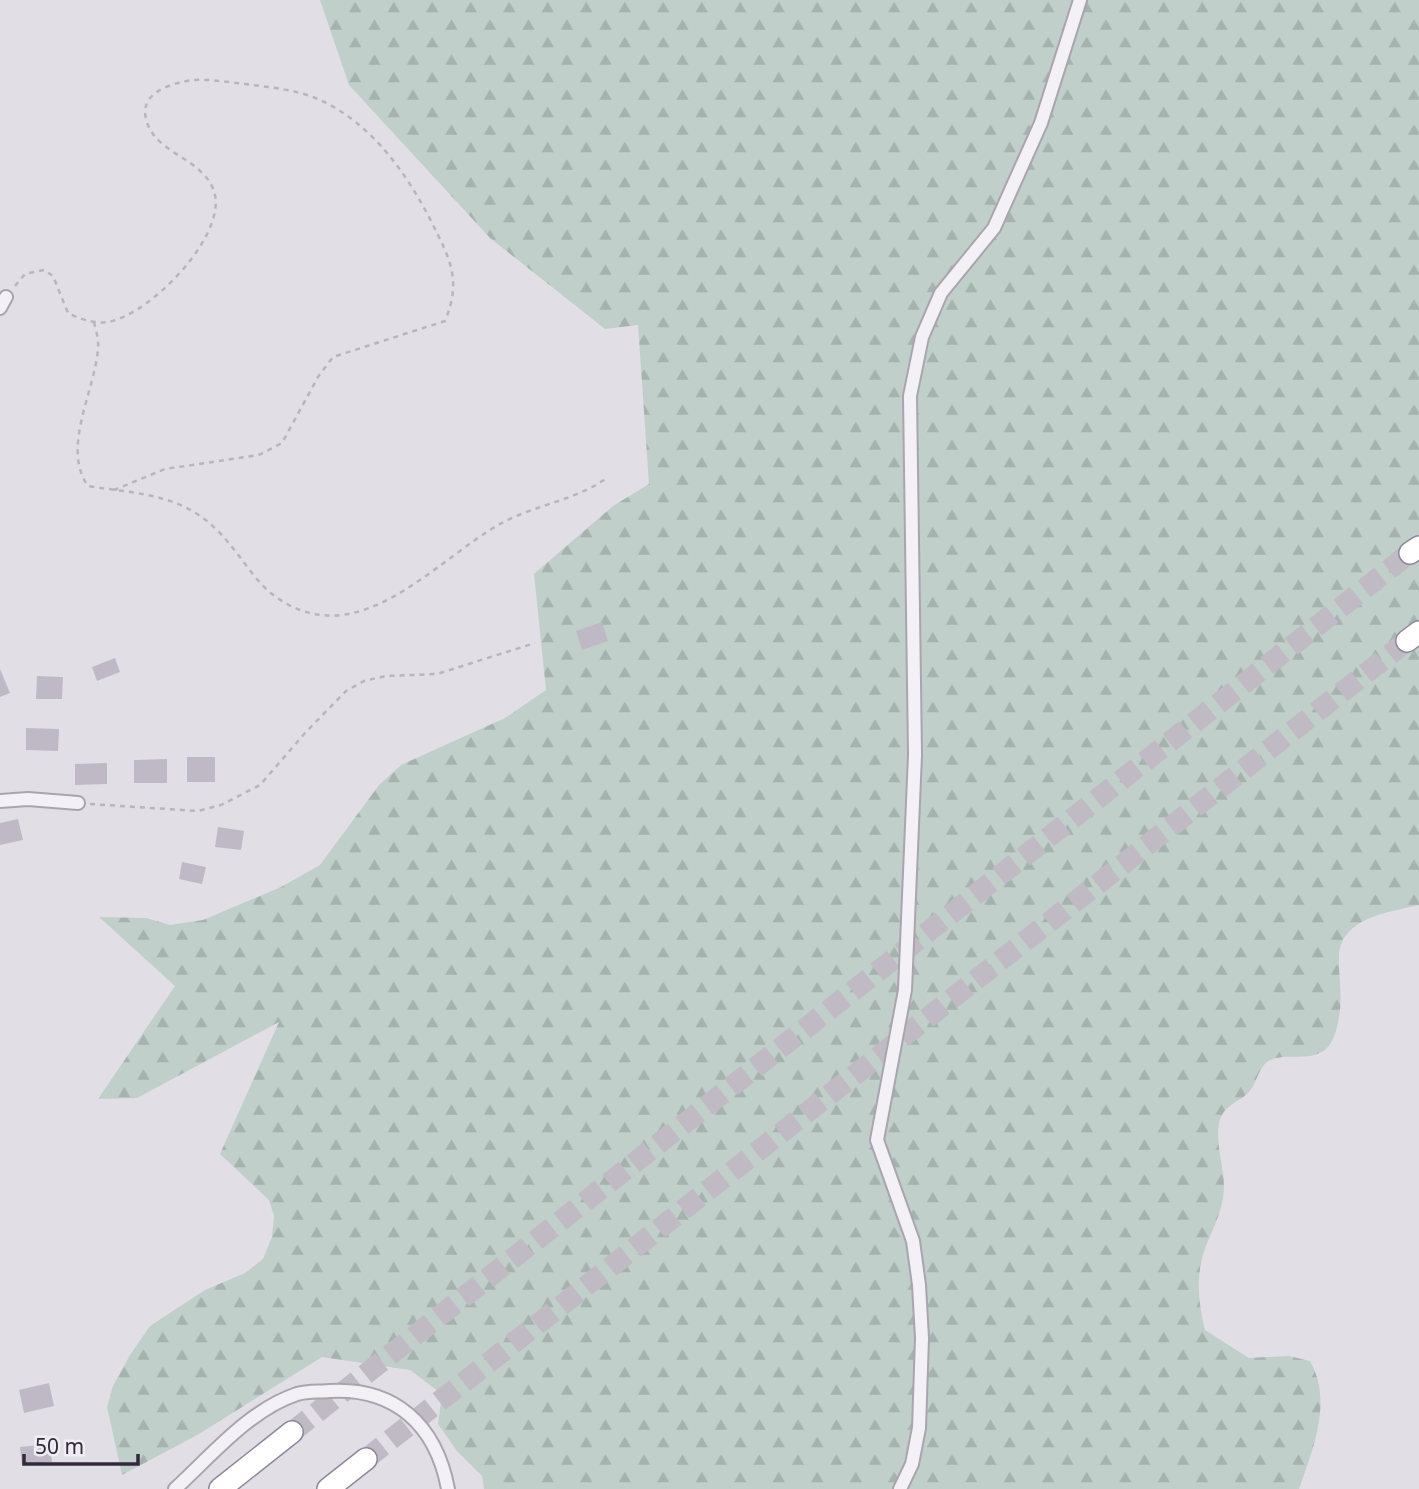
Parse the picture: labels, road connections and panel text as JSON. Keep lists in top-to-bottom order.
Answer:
{
  "scale_bar": "50 m"
}
